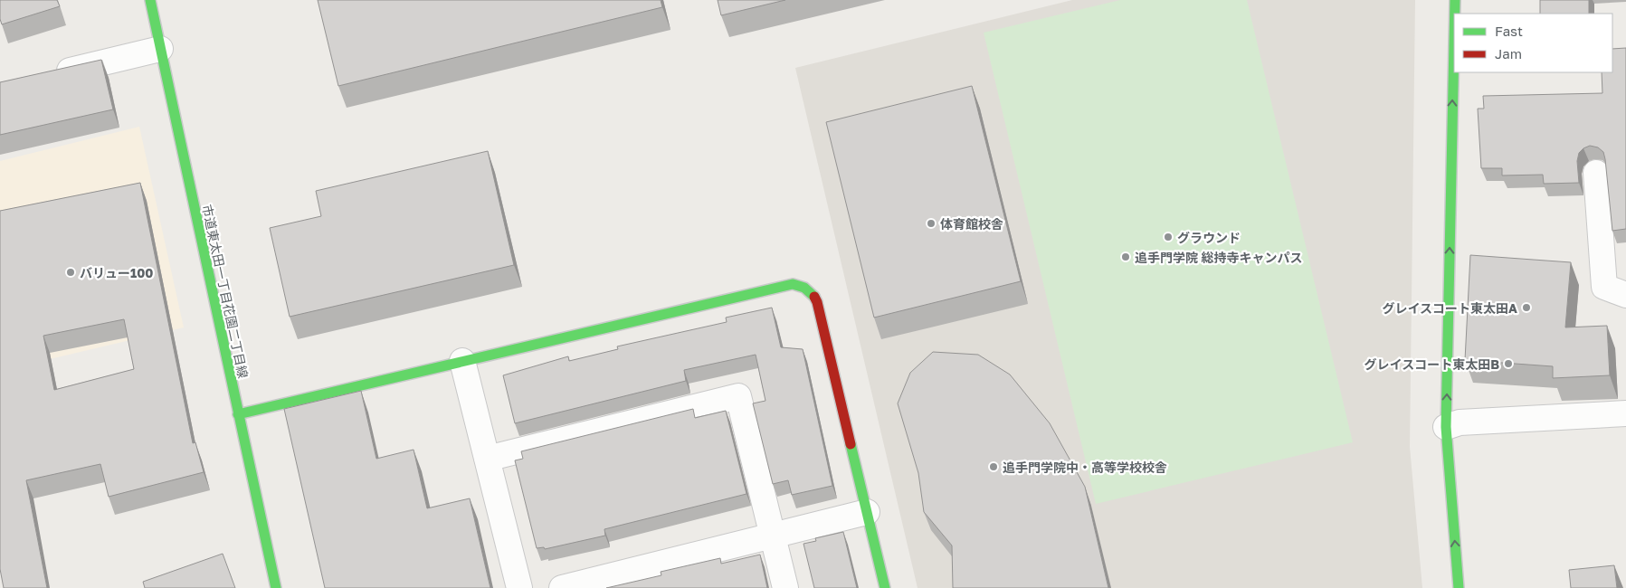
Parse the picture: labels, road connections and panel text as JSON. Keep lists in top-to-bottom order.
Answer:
{
  "streets": {
    "street": ["市道東太田一丁目花園二丁目線"]
  },
  "places": [
    "体育館校舎",
    "グラウンド",
    "追手門学院 総持寺キャンパス",
    "バリュー100",
    "グレイスコート東太田A",
    "グレイスコート東太田B",
    "追手門学院中・高等学校校舎"
  ],
  "legend": ["Fast", "Jam"]
}
